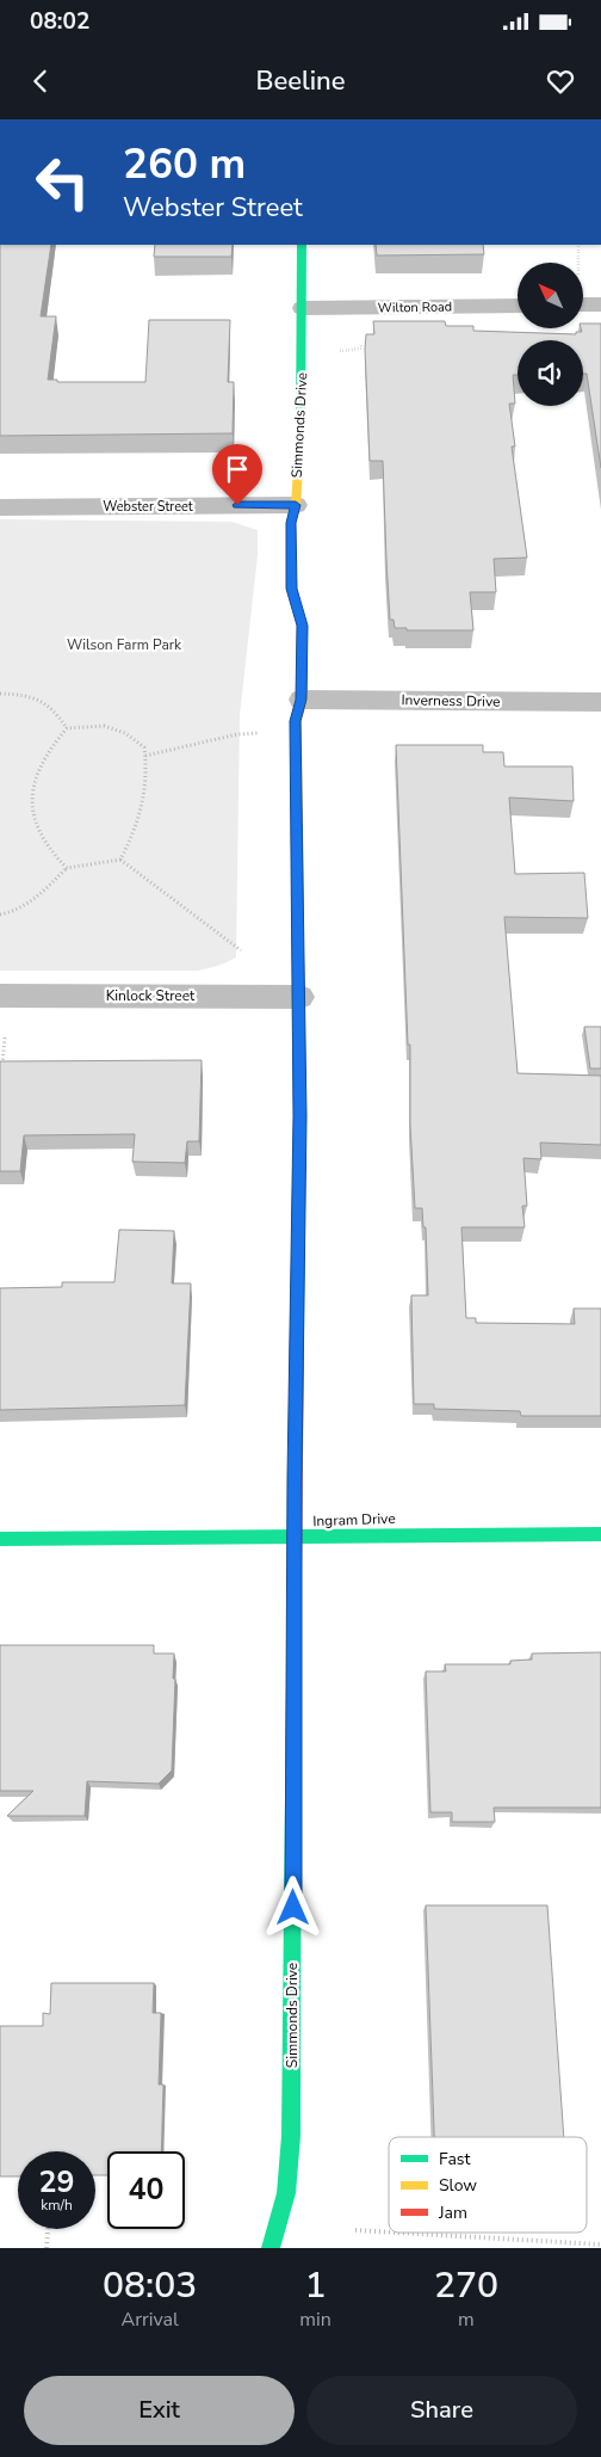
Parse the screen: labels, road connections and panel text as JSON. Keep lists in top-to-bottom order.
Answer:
{
  "streets": {
    "street": [
      "Wilton Road",
      "Simmonds Drive",
      "Webster Street",
      "Inverness Drive",
      "Kinlock Street",
      "Ingram Drive"
    ]
  },
  "crossings": [
    ["Wilton Road", "Simmonds Drive"],
    ["Simmonds Drive", "Webster Street"],
    ["Simmonds Drive", "Inverness Drive"],
    ["Simmonds Drive", "Kinlock Street"],
    ["Simmonds Drive", "Ingram Drive"]
  ],
  "parks": ["Wilson Farm Park"],
  "legend": ["Fast", "Slow", "Jam"],
  "north": "top left",
  "page": {
    "status": "08:02",
    "header": "Beeline",
    "turn": ["260 m", "Webster Street"],
    "speed": "29 km/h",
    "limit": "40",
    "eta": [
      "08:03",
      "Arrival",
      "1",
      "min",
      "270",
      "m"
    ],
    "buttons": ["Exit", "Share"]
  }
}
